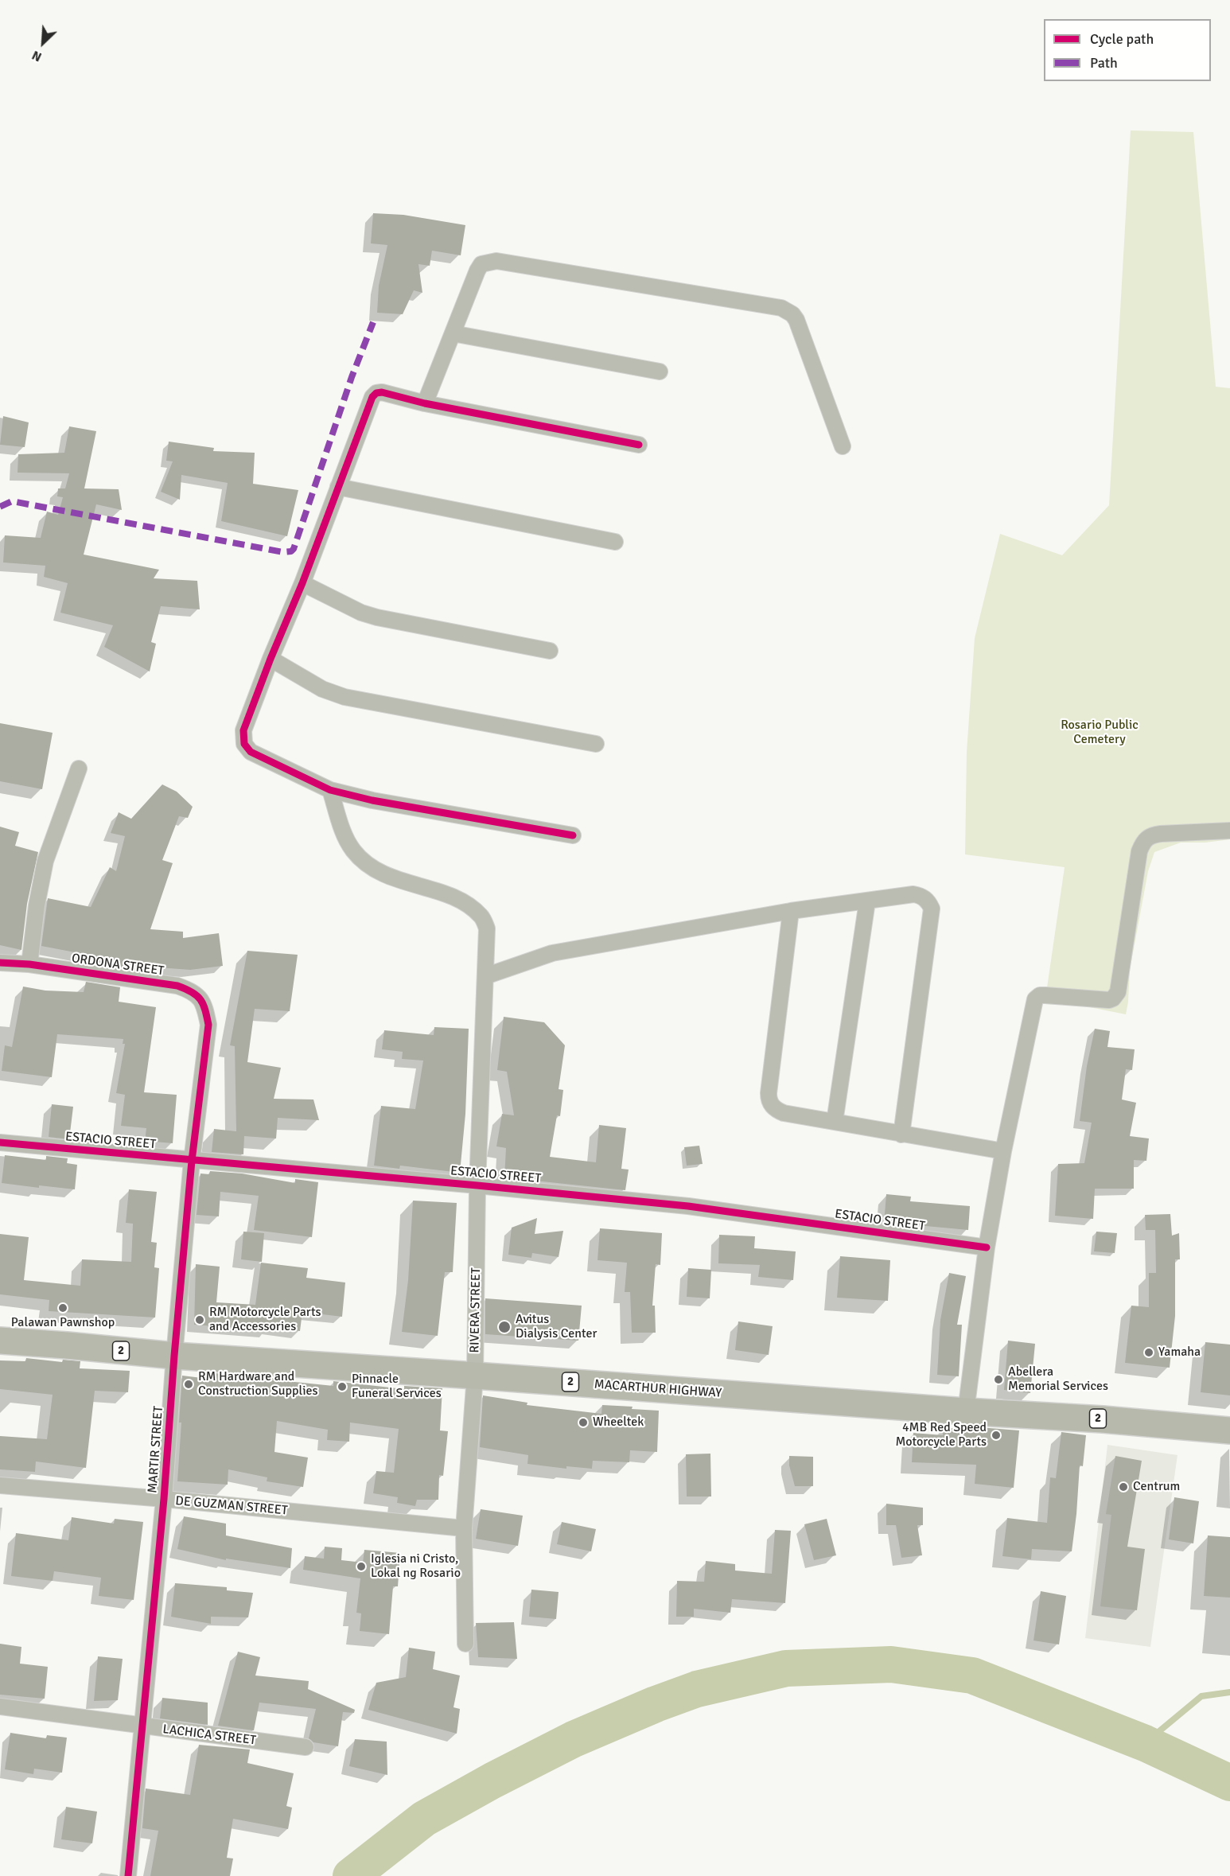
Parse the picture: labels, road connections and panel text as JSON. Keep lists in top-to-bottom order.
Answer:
{
  "streets": {
    "highway": ["2", "MACARTHUR HIGHWAY"],
    "street": [
      "ORDONA STREET",
      "ESTACIO STREET",
      "RIVERA STREET",
      "MARTIR STREET",
      "DE GUZMAN STREET",
      "LACHICA STREET"
    ]
  },
  "crossings": [
    ["ORDONA STREET", "MARTIR STREET"],
    ["ESTACIO STREET", "RIVERA STREET"],
    ["ESTACIO STREET", "MARTIR STREET"],
    ["RIVERA STREET", "MACARTHUR HIGHWAY"],
    ["RIVERA STREET", "DE GUZMAN STREET"],
    ["MACARTHUR HIGHWAY", "MARTIR STREET"],
    ["MARTIR STREET", "DE GUZMAN STREET"],
    ["MARTIR STREET", "LACHICA STREET"]
  ],
  "parks": ["Rosario Public Cemetery"],
  "places": [
    "Palawan Pawnshop",
    "RM Motorcycle Parts and Accessories",
    "Avitus Dialysis Center",
    "Yamaha",
    "Abellera Memorial Services",
    "RM Hardware and Construction Supplies",
    "Pinnacle Funeral Services",
    "Wheeltek",
    "4MB Red Speed Motorcycle Parts",
    "Centrum",
    "Iglesia ni Cristo, Lokal ng Rosario"
  ],
  "legend": ["Cycle path", "Path"],
  "north": "bottom left"
}
